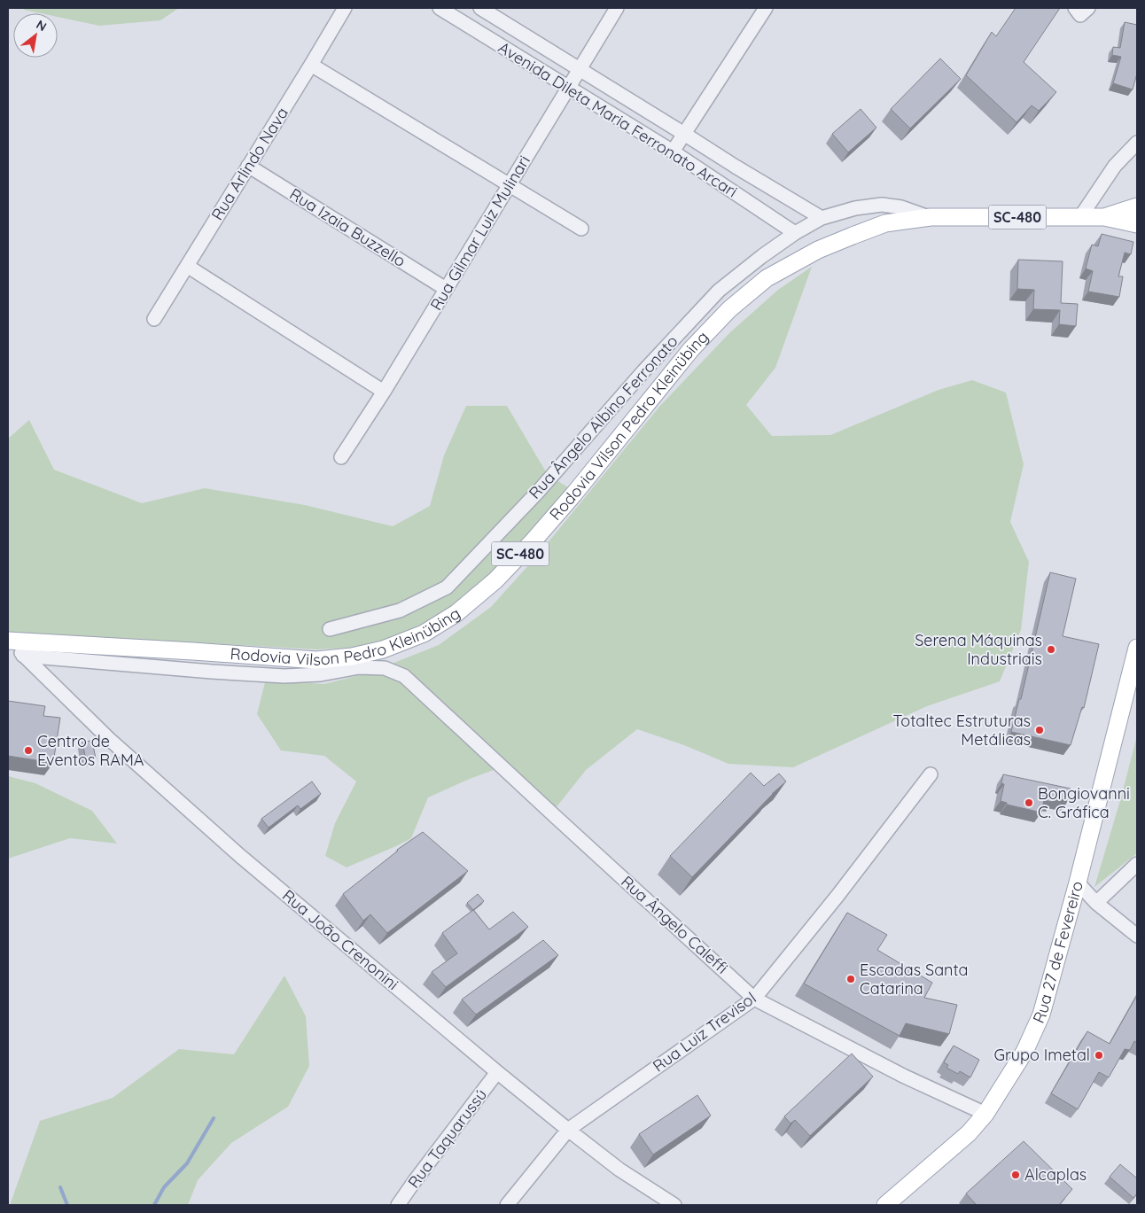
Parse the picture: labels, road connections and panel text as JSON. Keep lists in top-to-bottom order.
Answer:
{
  "streets": {
    "main road": ["SC-480", "Rodovia Vilson Pedro Kleinübing", "Rua 27 de Fevereiro"],
    "street": [
      "Avenida Dileta Maria Ferronato Arcari",
      "Rua Arlindo Nava",
      "Rua Izaia Buzzello",
      "Rua Gilmar Luiz Mulinari",
      "Rua Ângelo Albino Ferronato",
      "Rua Ângelo Caleffi",
      "Rua João Crenonini",
      "Rua Luiz Trevisol",
      "Rua Taquarussú"
    ]
  },
  "crossings": [
    ["Avenida Dileta Maria Ferronato Arcari", "Rua Gilmar Luiz Mulinari"],
    ["Avenida Dileta Maria Ferronato Arcari", "Rua Ângelo Albino Ferronato"],
    ["Rua Arlindo Nava", "Rua Izaia Buzzello"],
    ["Rua Izaia Buzzello", "Rua Gilmar Luiz Mulinari"],
    ["Rua Ângelo Albino Ferronato", "Rodovia Vilson Pedro Kleinübing"],
    ["Rodovia Vilson Pedro Kleinübing", "Rua João Crenonini"],
    ["Rua Ângelo Caleffi", "Rua João Crenonini"],
    ["Rua Ângelo Caleffi", "Rua 27 de Fevereiro"],
    ["Rua Ângelo Caleffi", "Rua Luiz Trevisol"],
    ["Rua João Crenonini", "Rua Luiz Trevisol"],
    ["Rua João Crenonini", "Rua Taquarussú"]
  ],
  "places": [
    "Serena Máquinas Industriais",
    "Totaltec Estruturas Metálicas",
    "Centro de Eventos RAMA",
    "Bongiovanni C. Gráfica",
    "Escadas Santa Catarina",
    "Grupo Imetal",
    "Alcaplas"
  ],
  "north": "top right"
}
